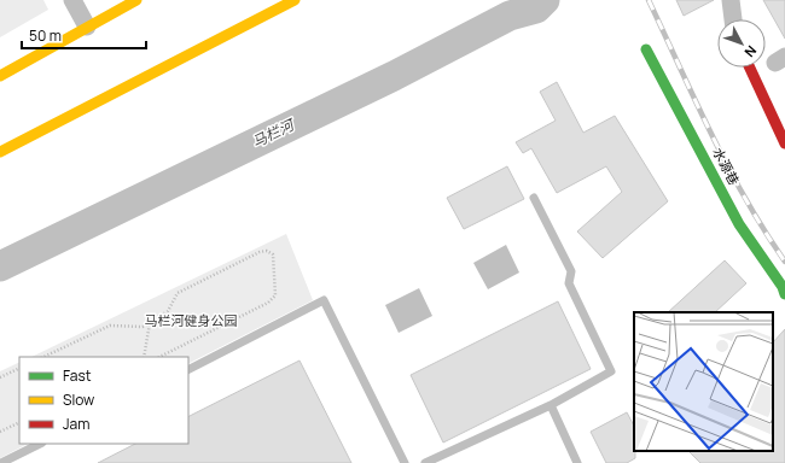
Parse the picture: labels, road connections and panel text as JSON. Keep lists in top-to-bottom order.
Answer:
{
  "streets": {
    "main road": ["水源巷"]
  },
  "water": ["马栏河"],
  "parks": ["马栏河健身公园"],
  "legend": ["Fast", "Slow", "Jam"],
  "scale_bar": "50 m",
  "north": "bottom right"
}
